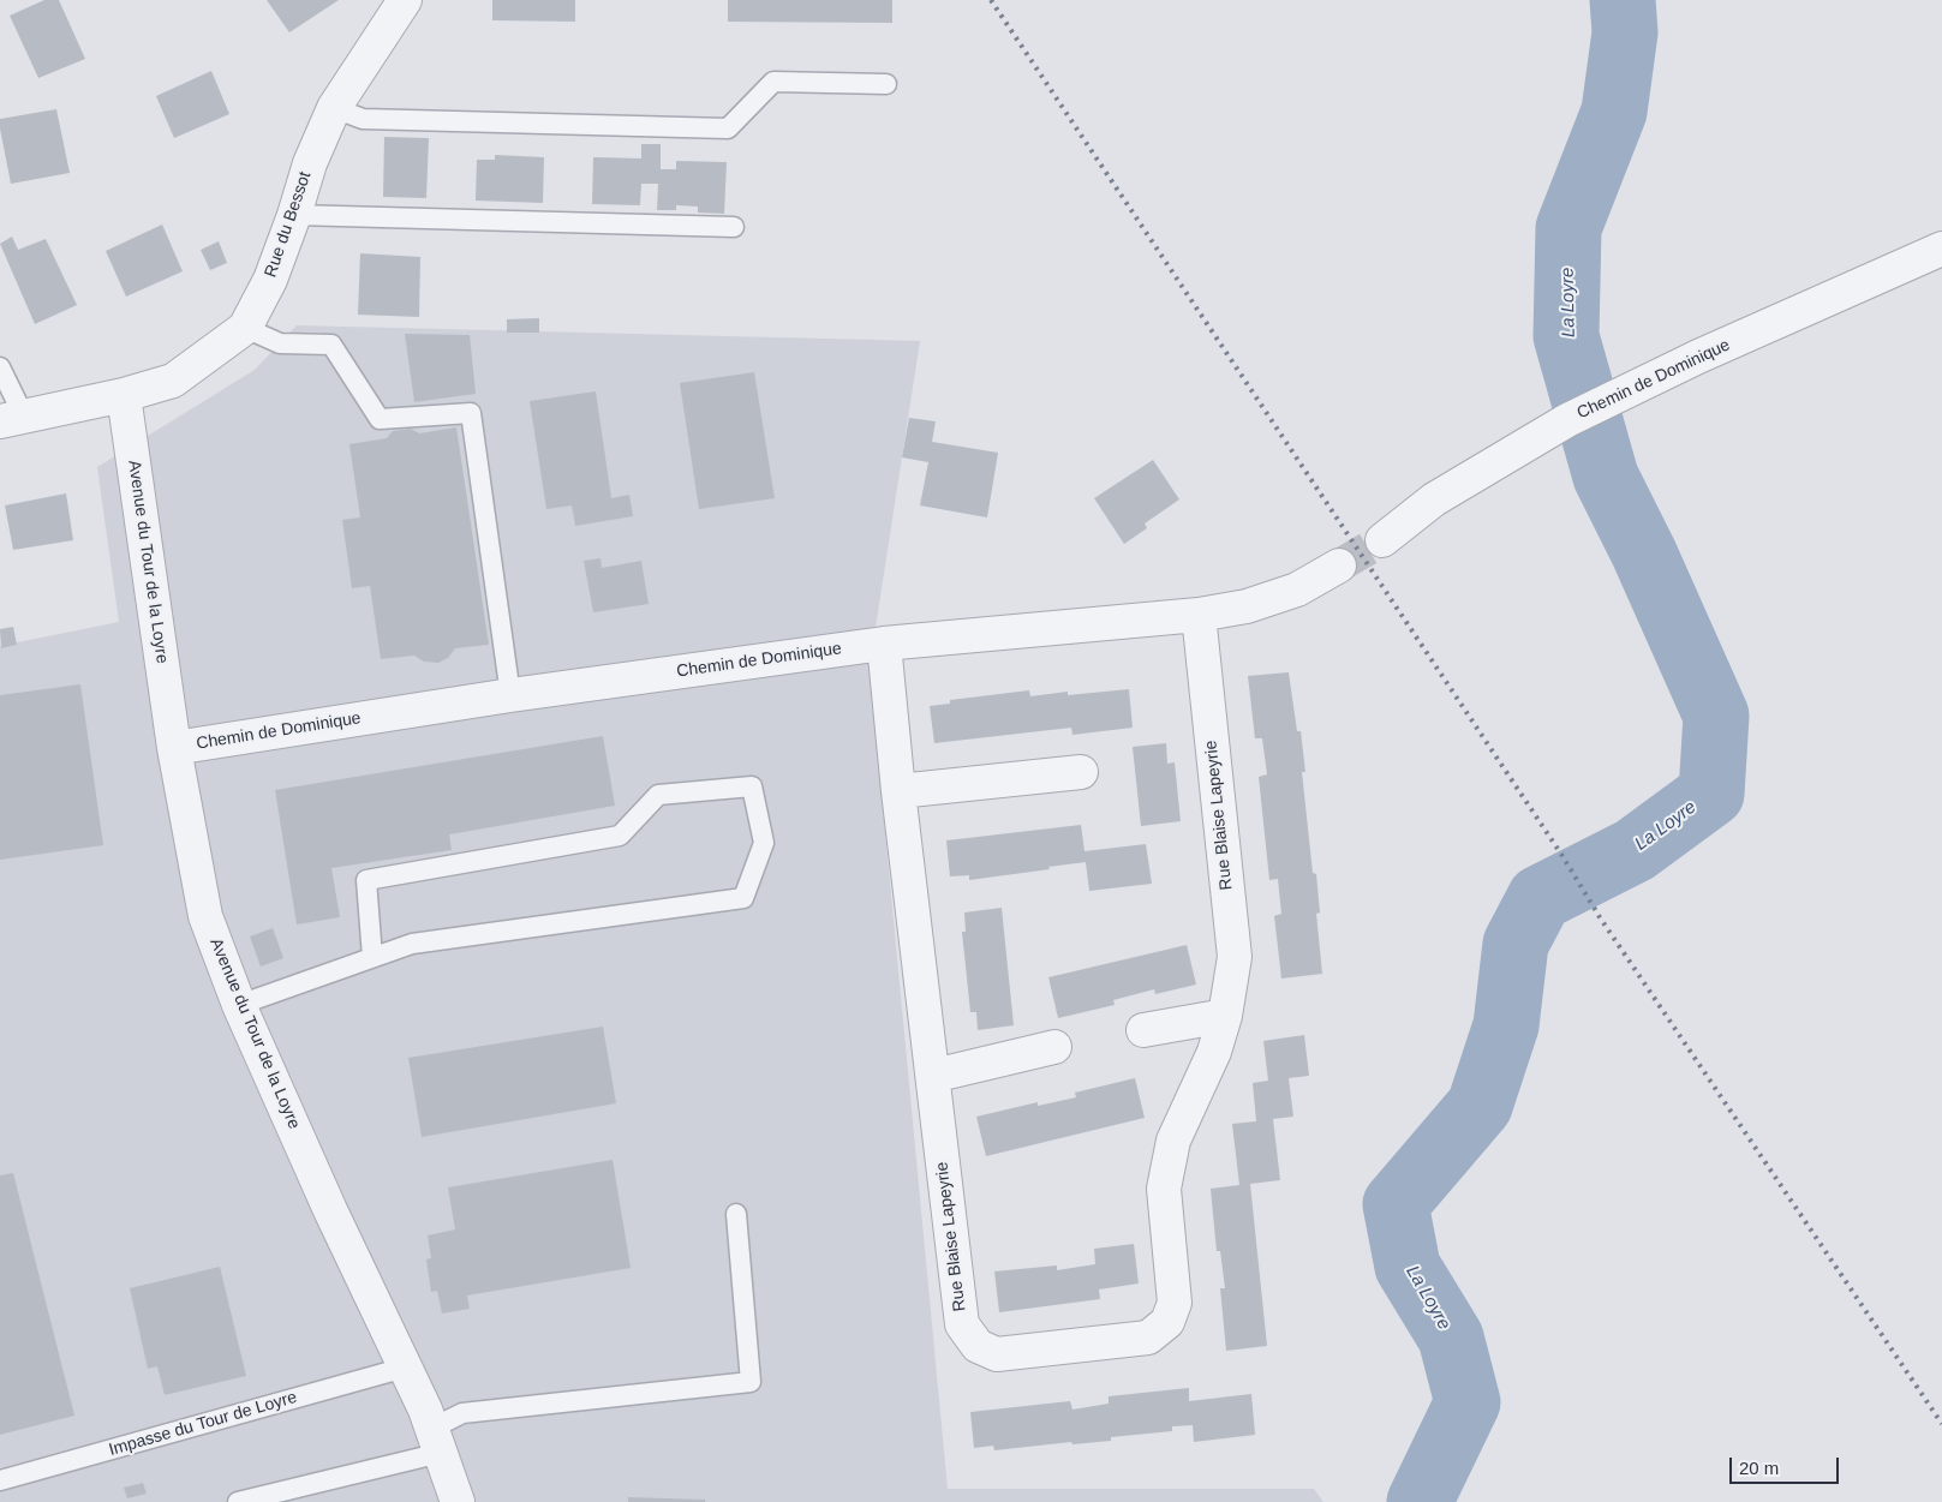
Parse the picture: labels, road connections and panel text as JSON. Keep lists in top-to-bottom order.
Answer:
{
  "streets": {
    "street": [
      "Rue du Bessot",
      "Chemin de Dominique",
      "Avenue du Tour de la Loyre",
      "Rue Blaise Lapeyrie"
    ],
    "lane": ["Impasse du Tour de Loyre"]
  },
  "crossings": [
    ["Rue du Bessot", "Avenue du Tour de la Loyre"],
    ["Chemin de Dominique", "Avenue du Tour de la Loyre"],
    ["Chemin de Dominique", "Rue Blaise Lapeyrie"],
    ["Avenue du Tour de la Loyre", "Impasse du Tour de Loyre"]
  ],
  "water": ["La Loyre"],
  "scale_bar": "20 m"
}
